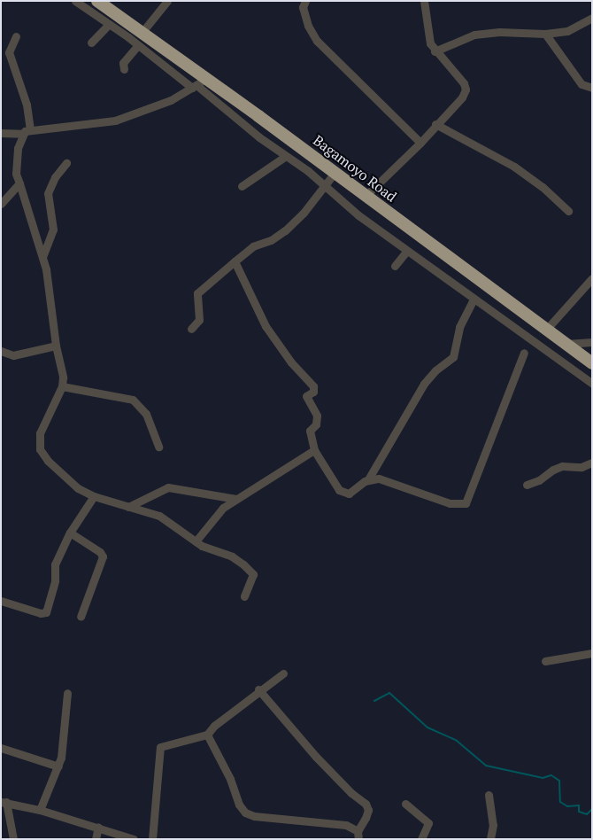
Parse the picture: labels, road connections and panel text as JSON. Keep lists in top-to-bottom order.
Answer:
{
  "streets": {
    "highway": ["Bagamoyo Road"]
  }
}
